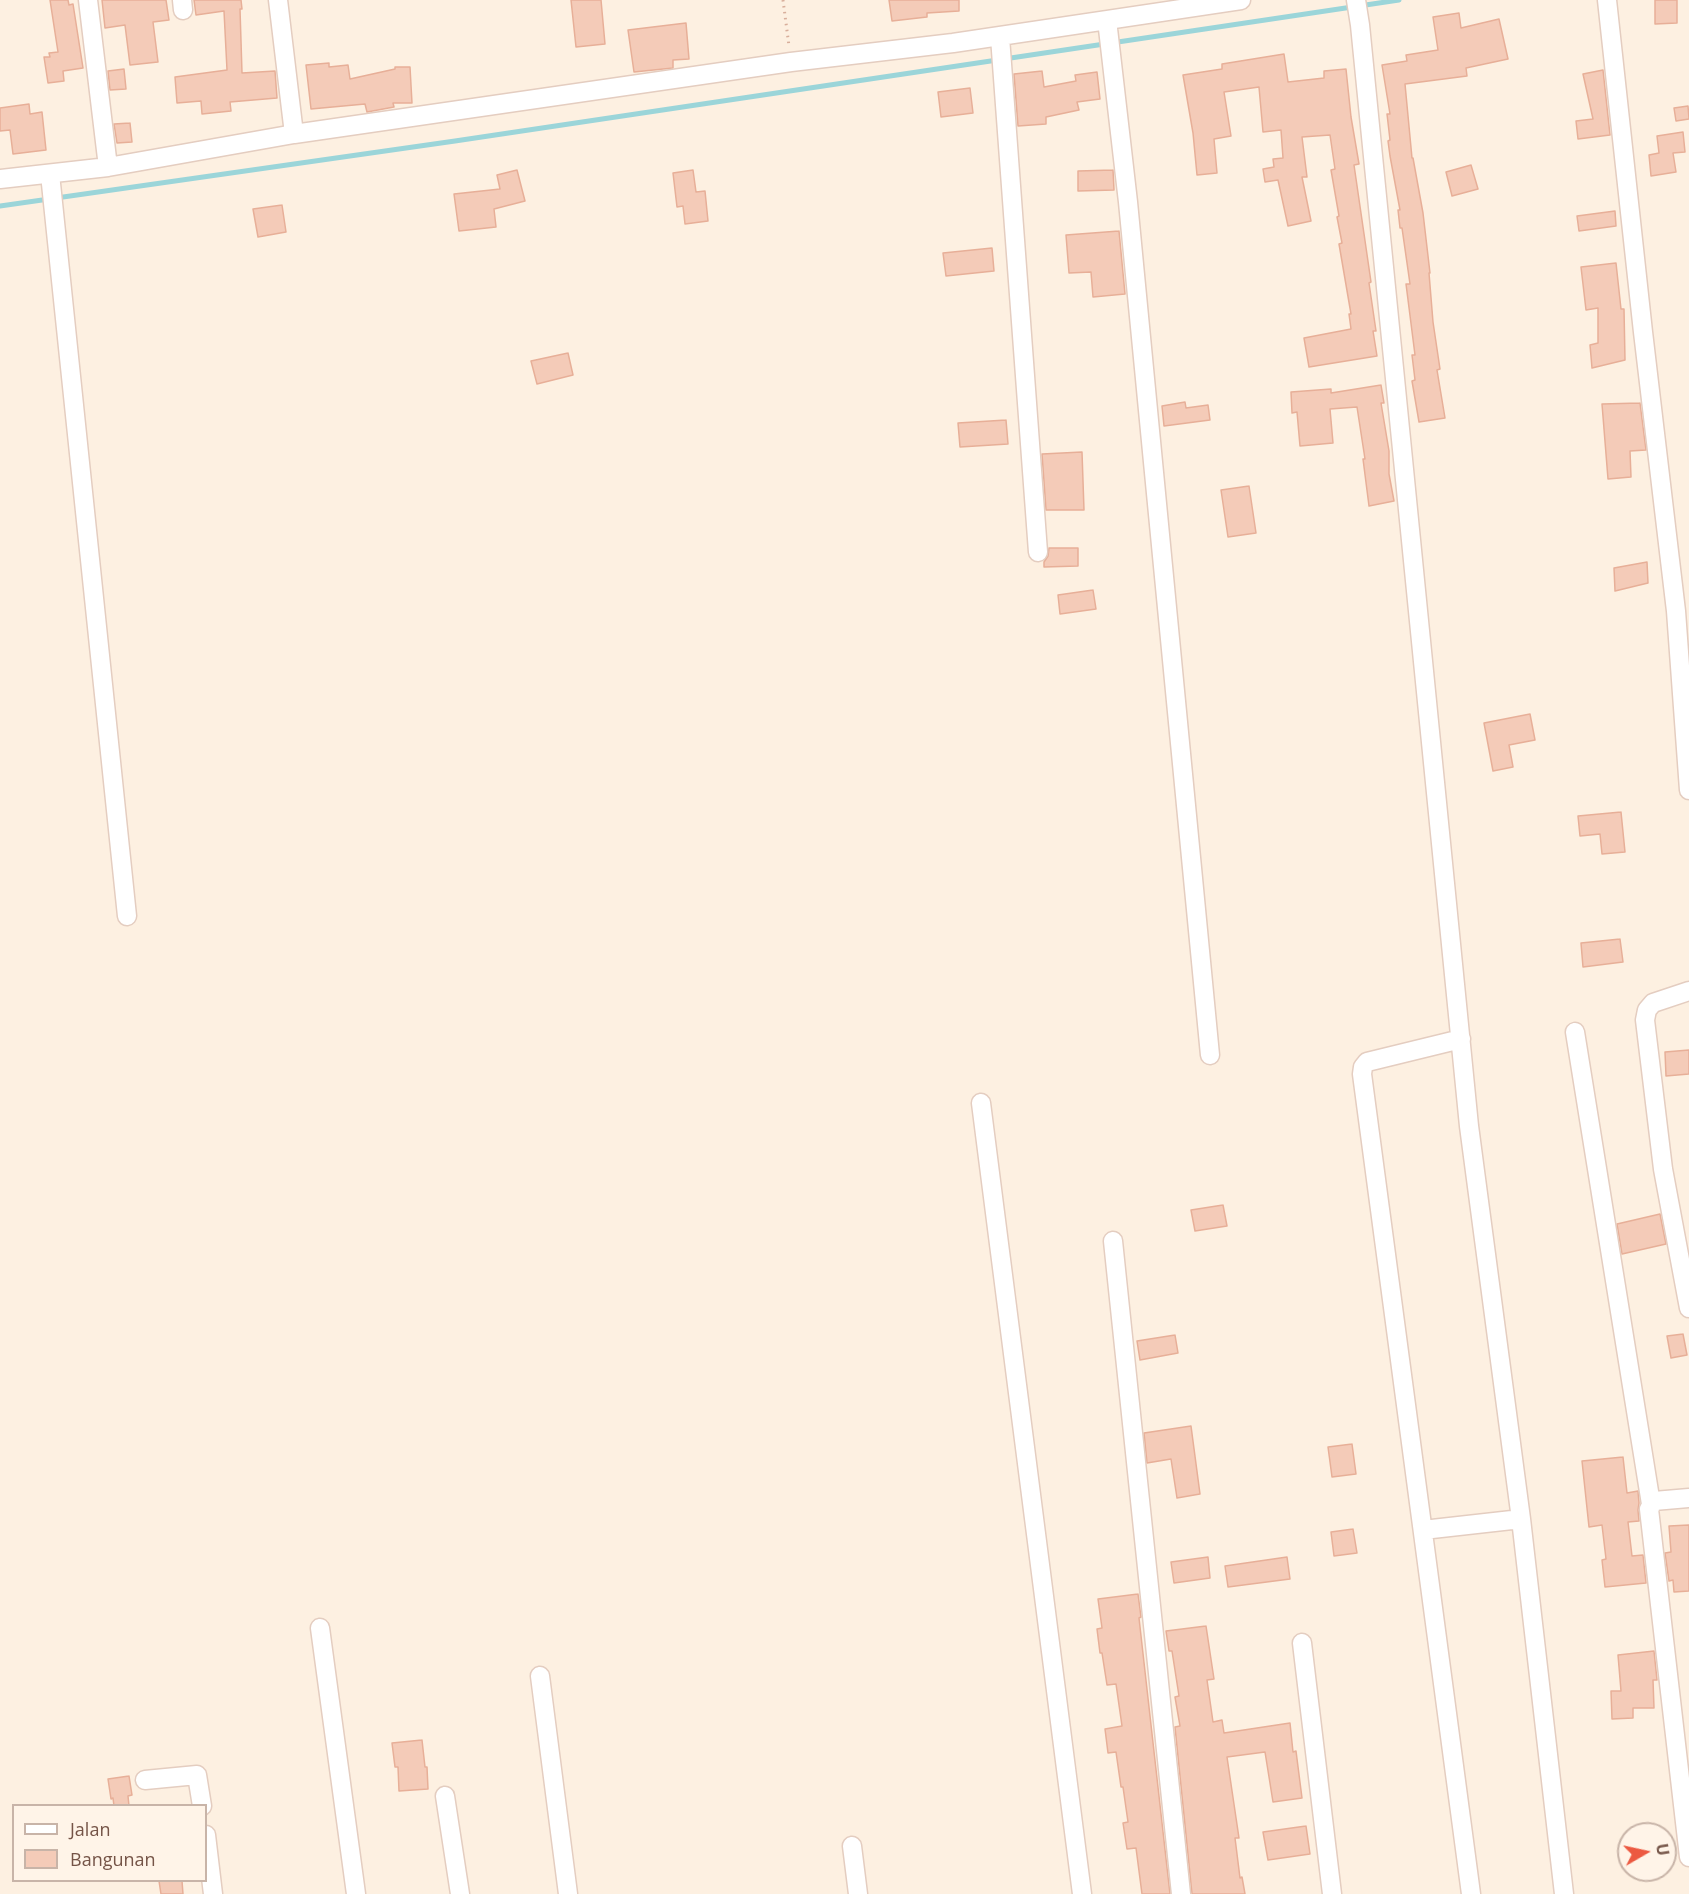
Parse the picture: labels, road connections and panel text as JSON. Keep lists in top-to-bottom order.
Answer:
{
  "legend": ["Jalan", "Bangunan"],
  "north": "right"
}
